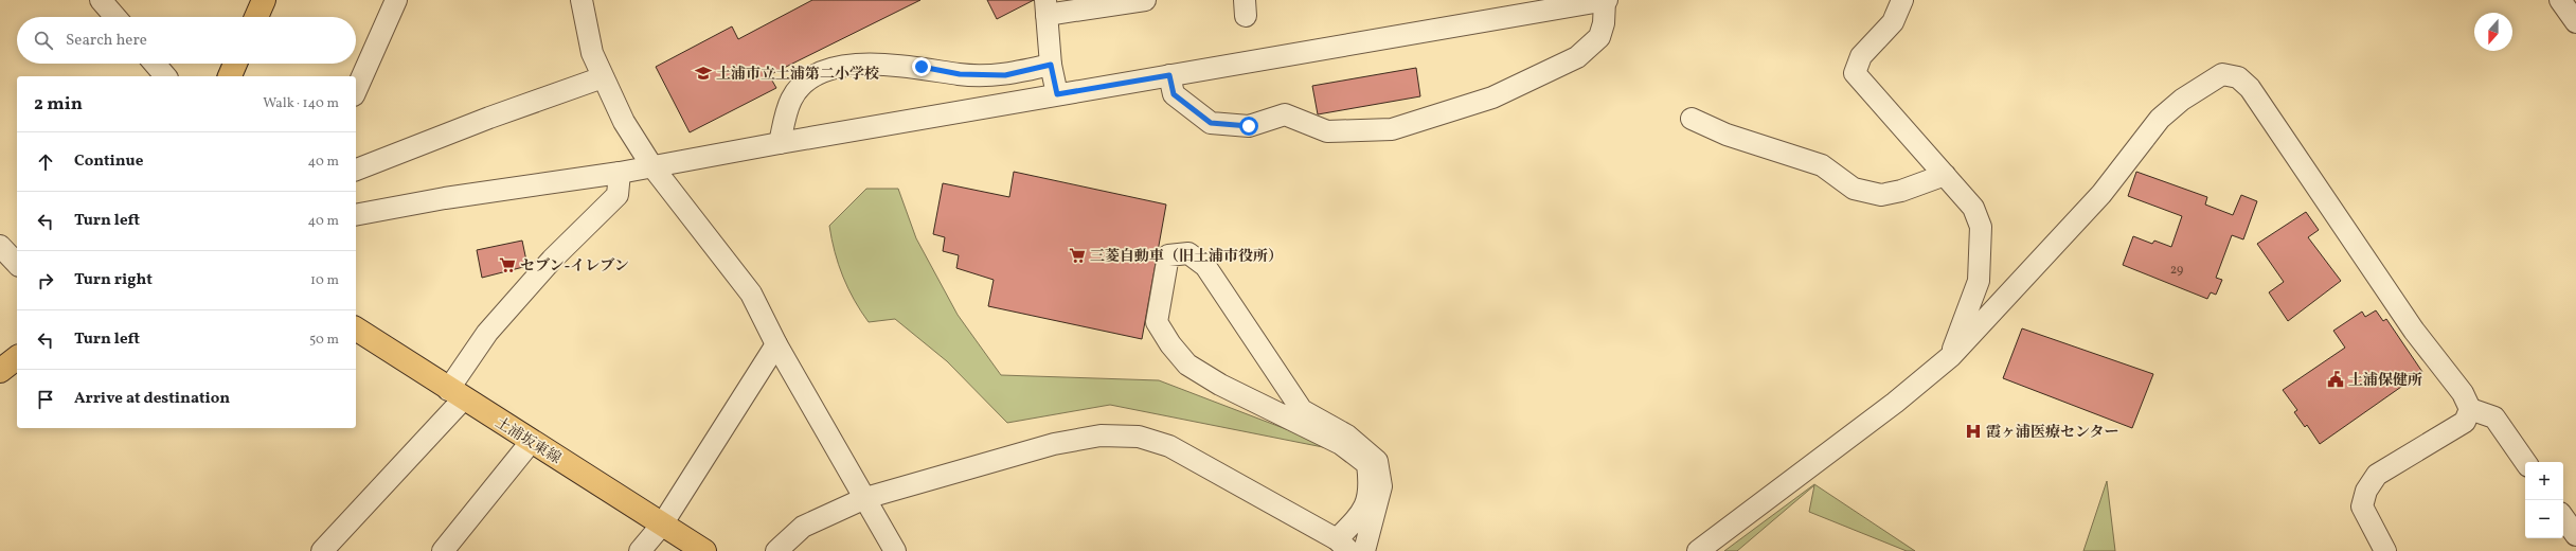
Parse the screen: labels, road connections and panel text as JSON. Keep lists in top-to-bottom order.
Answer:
{
  "streets": {
    "main road": ["土浦坂東線"]
  },
  "places": {
    "school or university": ["土浦市立土浦第二小学校"],
    "supermarket": ["三菱自動車（旧土浦市役所）", "セブン-イレブン"],
    "public building": ["土浦保健所"],
    "hospital": ["霞ヶ浦医療センター"]
  },
  "house_numbers": ["29"],
  "north": "bottom",
  "page": {
    "search": "Search here",
    "heading": ["2 min", "Walk · 140 m"],
    "list": [
      ["Continue", "40 m"],
      ["Turn left", "40 m"],
      ["Turn right", "10 m"],
      ["Turn left", "50 m"],
      "Arrive at destination"
    ],
    "map_buttons": ["+", "−"]
  }
}
